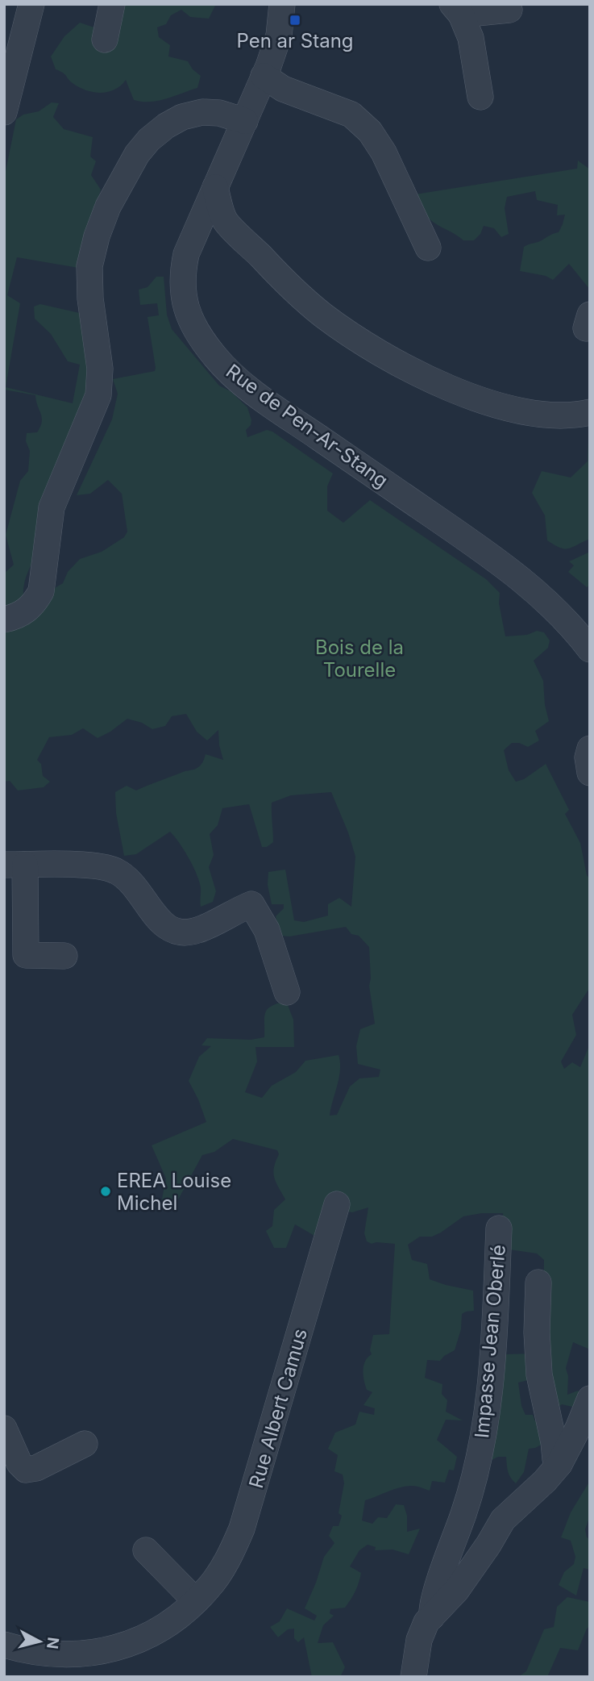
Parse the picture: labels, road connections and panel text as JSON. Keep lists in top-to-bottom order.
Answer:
{
  "streets": {
    "street": ["Rue de Pen-Ar-Stang", "Impasse Jean Oberlé", "Rue Albert Camus"]
  },
  "parks": ["Bois de la Tourelle"],
  "places": {
    "transit": ["Pen ar Stang"],
    "other": ["EREA Louise Michel"]
  },
  "north": "right"
}
